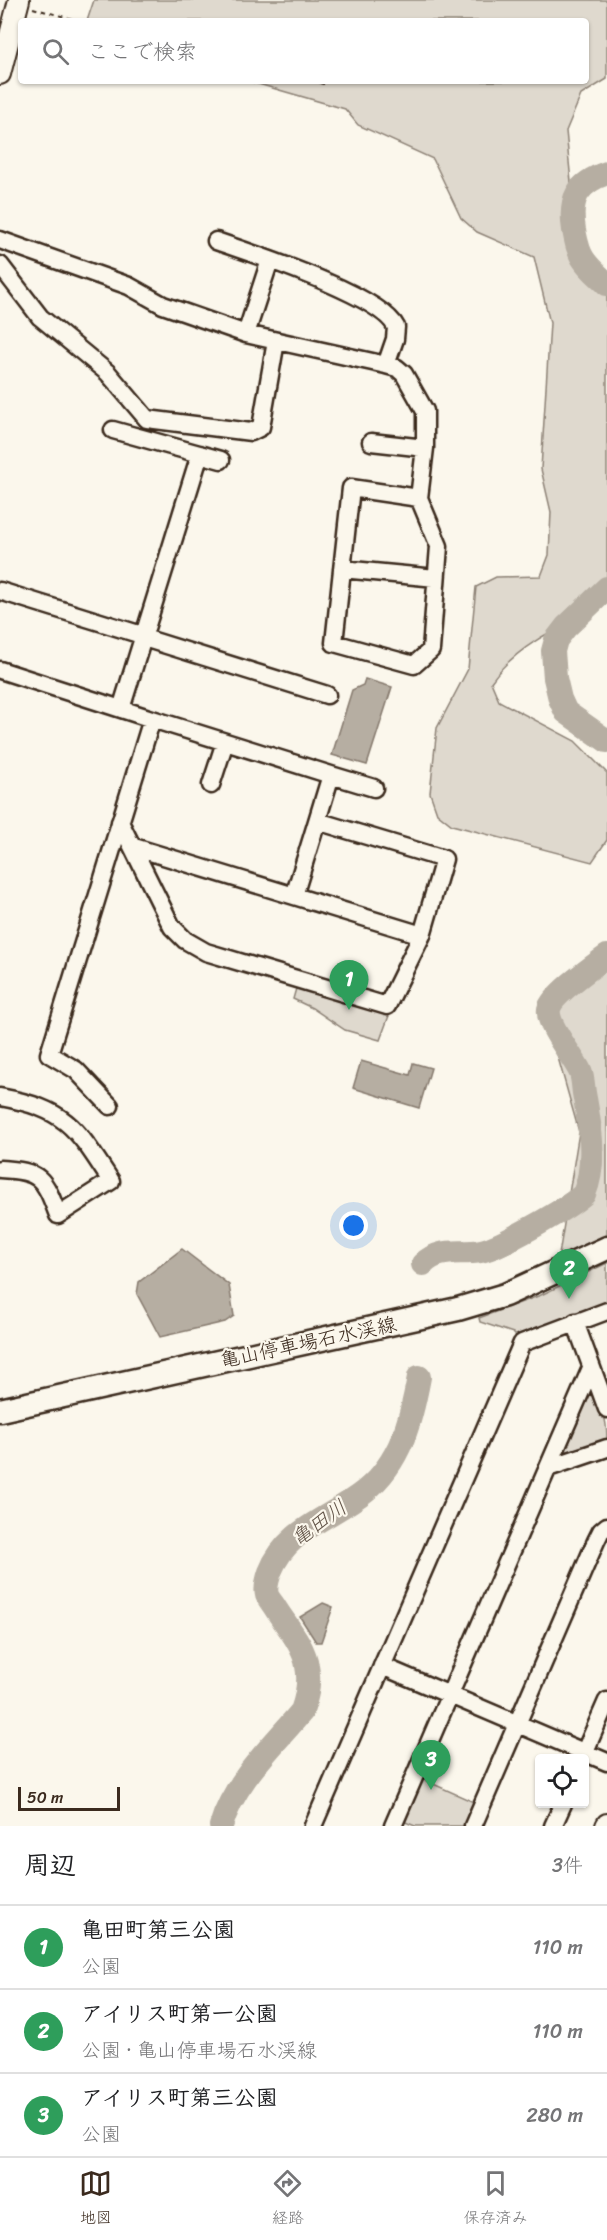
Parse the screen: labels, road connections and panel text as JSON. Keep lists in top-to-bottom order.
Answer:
{
  "streets": {
    "main road": ["亀山停車場石水渓線"]
  },
  "water": ["亀田川"],
  "scale_bar": "50 m",
  "page": {
    "search": "ここで検索",
    "pins": ["1", "2", "3"],
    "scale": "50 m",
    "heading": ["周辺", "3件"],
    "list": [
      {
        "mark": "1",
        "name": "亀田町第三公園",
        "note": "公園",
        "value": "110 m"
      },
      {
        "mark": "2",
        "name": "アイリス町第一公園",
        "note": "公園 · 亀山停車場石水渓線",
        "value": "110 m"
      },
      {
        "mark": "3",
        "name": "アイリス町第三公園",
        "note": "公園",
        "value": "280 m"
      }
    ],
    "nav": ["地図", "経路", "保存済み"]
  }
}
